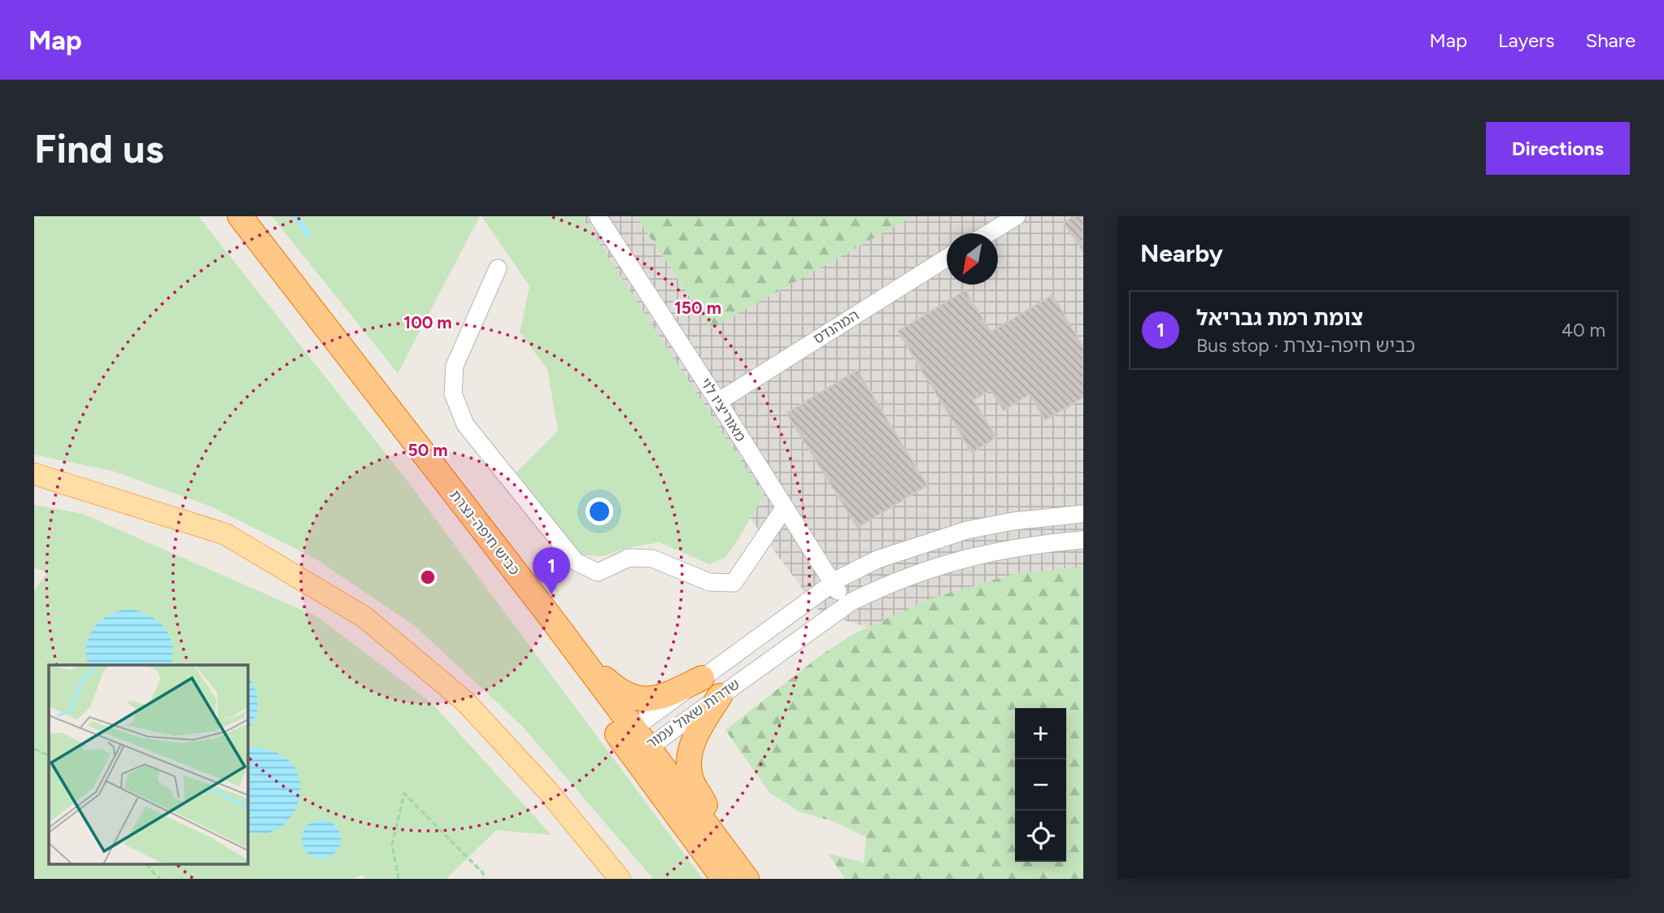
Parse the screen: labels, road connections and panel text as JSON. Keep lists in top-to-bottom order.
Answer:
{
  "streets": {
    "highway": ["כביש חיפה-נצרת"],
    "street": ["המהנדס", "מאוריציו לוי", "שדרות שאול עמור"]
  },
  "crossings": [
    ["המהנדס", "מאוריציו לוי"],
    ["מאוריציו לוי", "שדרות שאול עמור"],
    ["כביש חיפה-נצרת", "שדרות שאול עמור"]
  ],
  "north": "bottom left",
  "page": {
    "header": "Map",
    "nav": ["Map", "Layers", "Share"],
    "buttons": "Directions",
    "title": "Find us",
    "heading": "Nearby",
    "list": [
      {
        "mark": "1",
        "name": "צומת רמת גבריאל",
        "note": "Bus stop · כביש חיפה-נצרת",
        "value": "40 m"
      }
    ],
    "pins": "1",
    "map_buttons": ["+", "−"]
  },
  "rings": ["150 m", "100 m", "50 m"]
}
